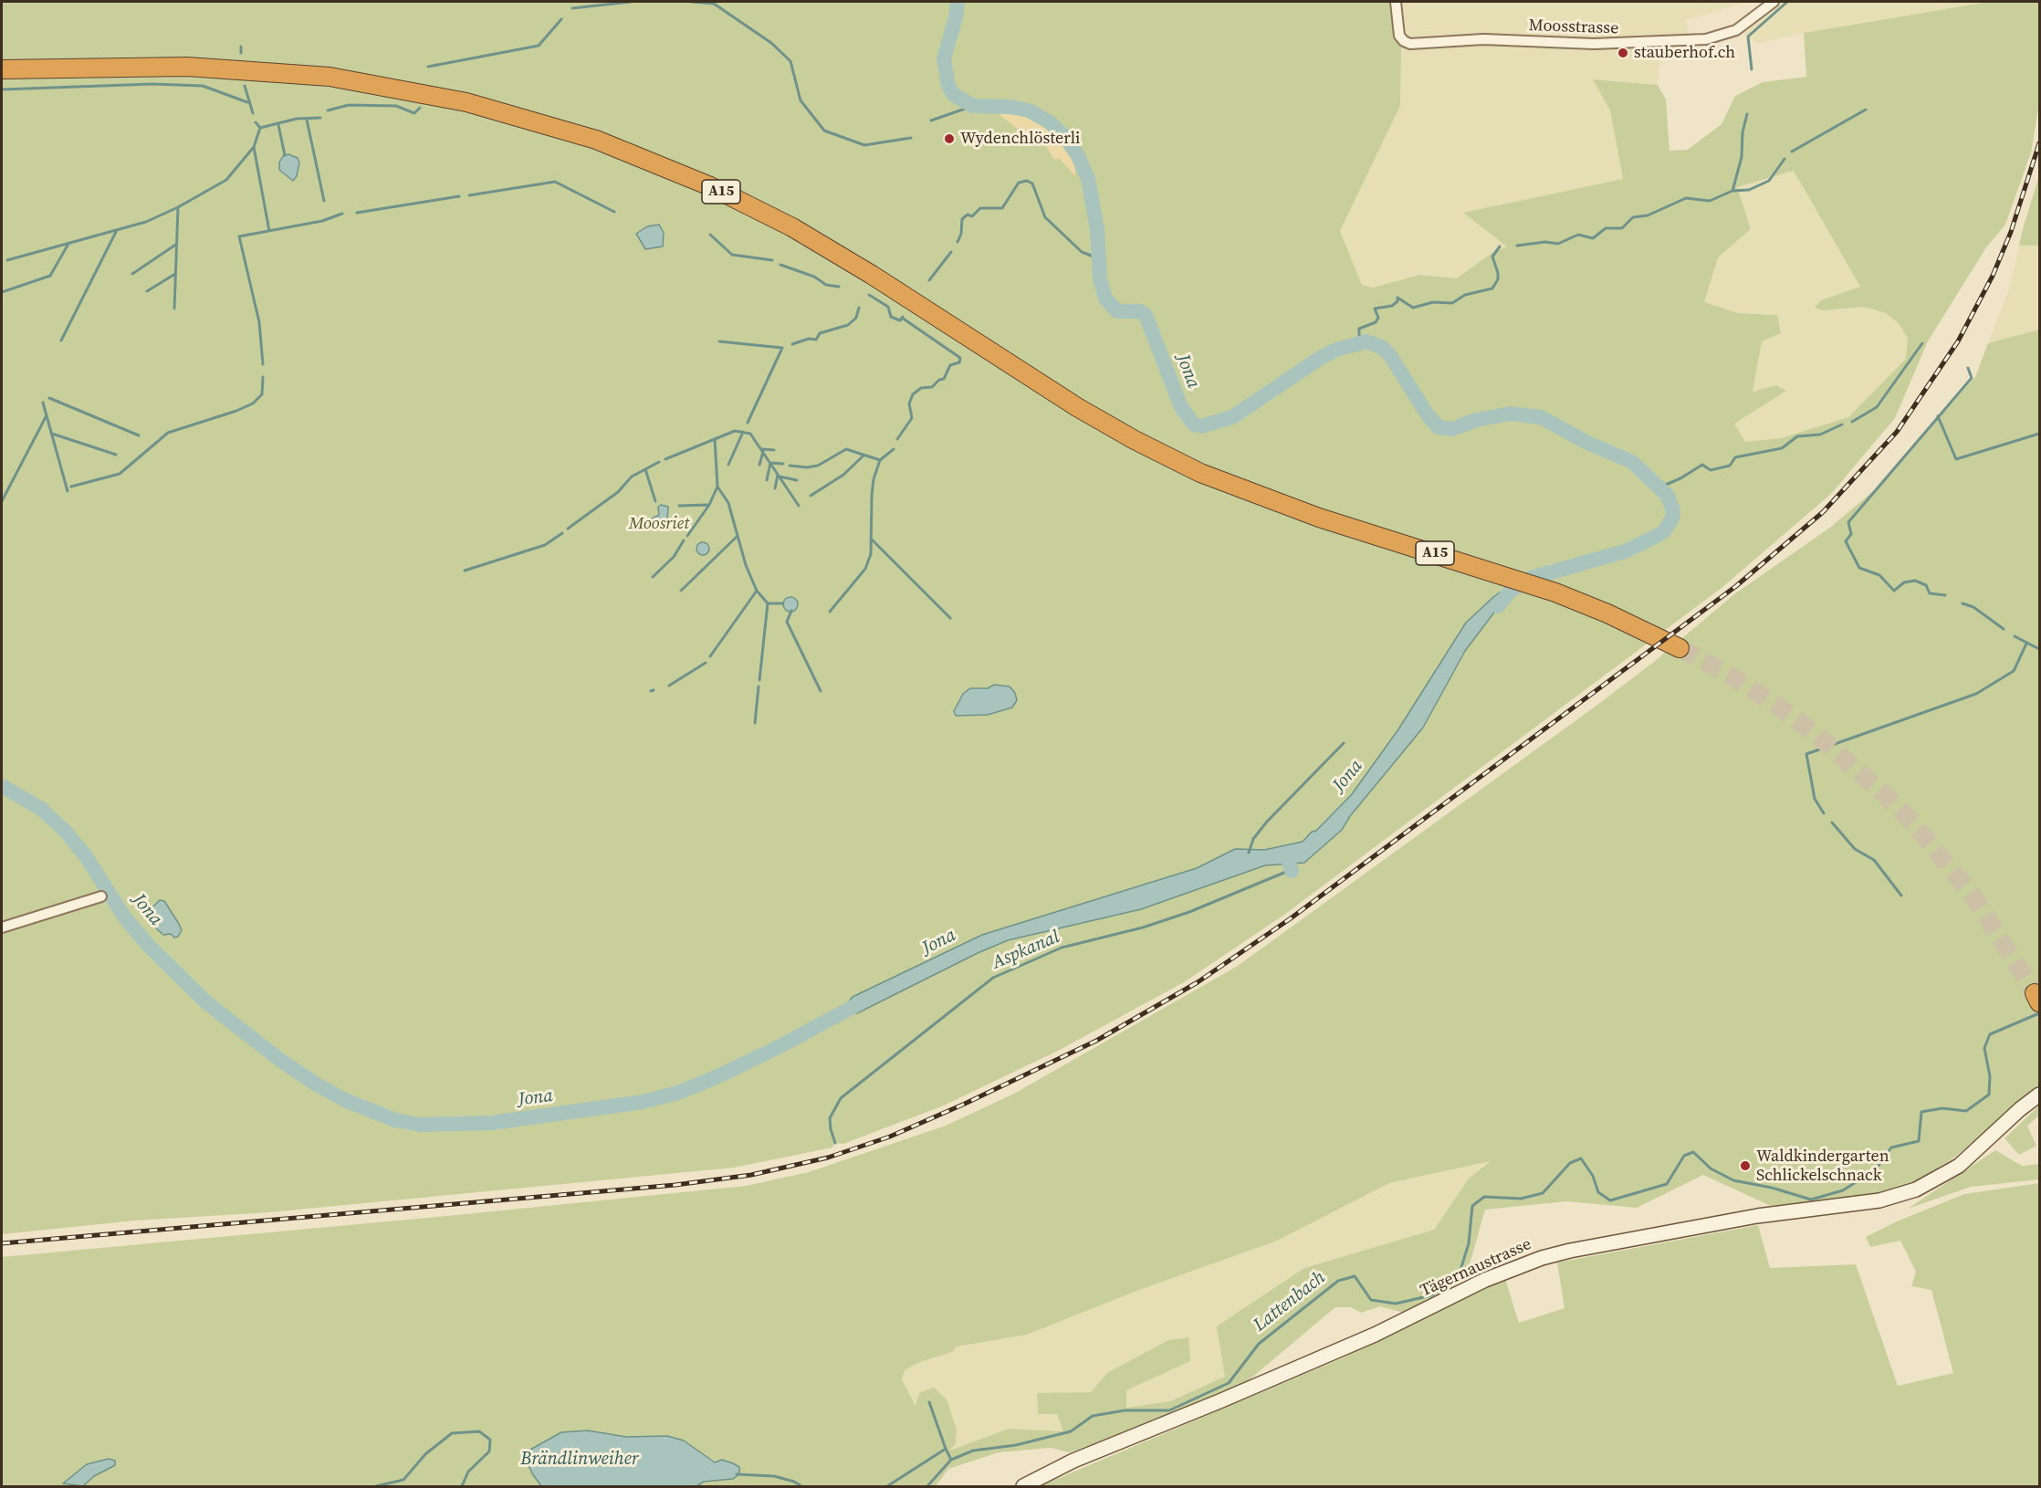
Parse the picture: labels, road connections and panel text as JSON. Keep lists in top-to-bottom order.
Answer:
{
  "streets": {
    "highway": ["A15"],
    "street": ["Moosstrasse", "Tägernaustrasse"]
  },
  "water": [
    "Jona",
    "Aspkanal",
    "Lattenbach",
    "Brändlinweiher"
  ],
  "parks": ["Moosriet"],
  "places": ["stauberhof.ch", "Wydenchlösterli", "Waldkindergarten Schlickelschnack"]
}
